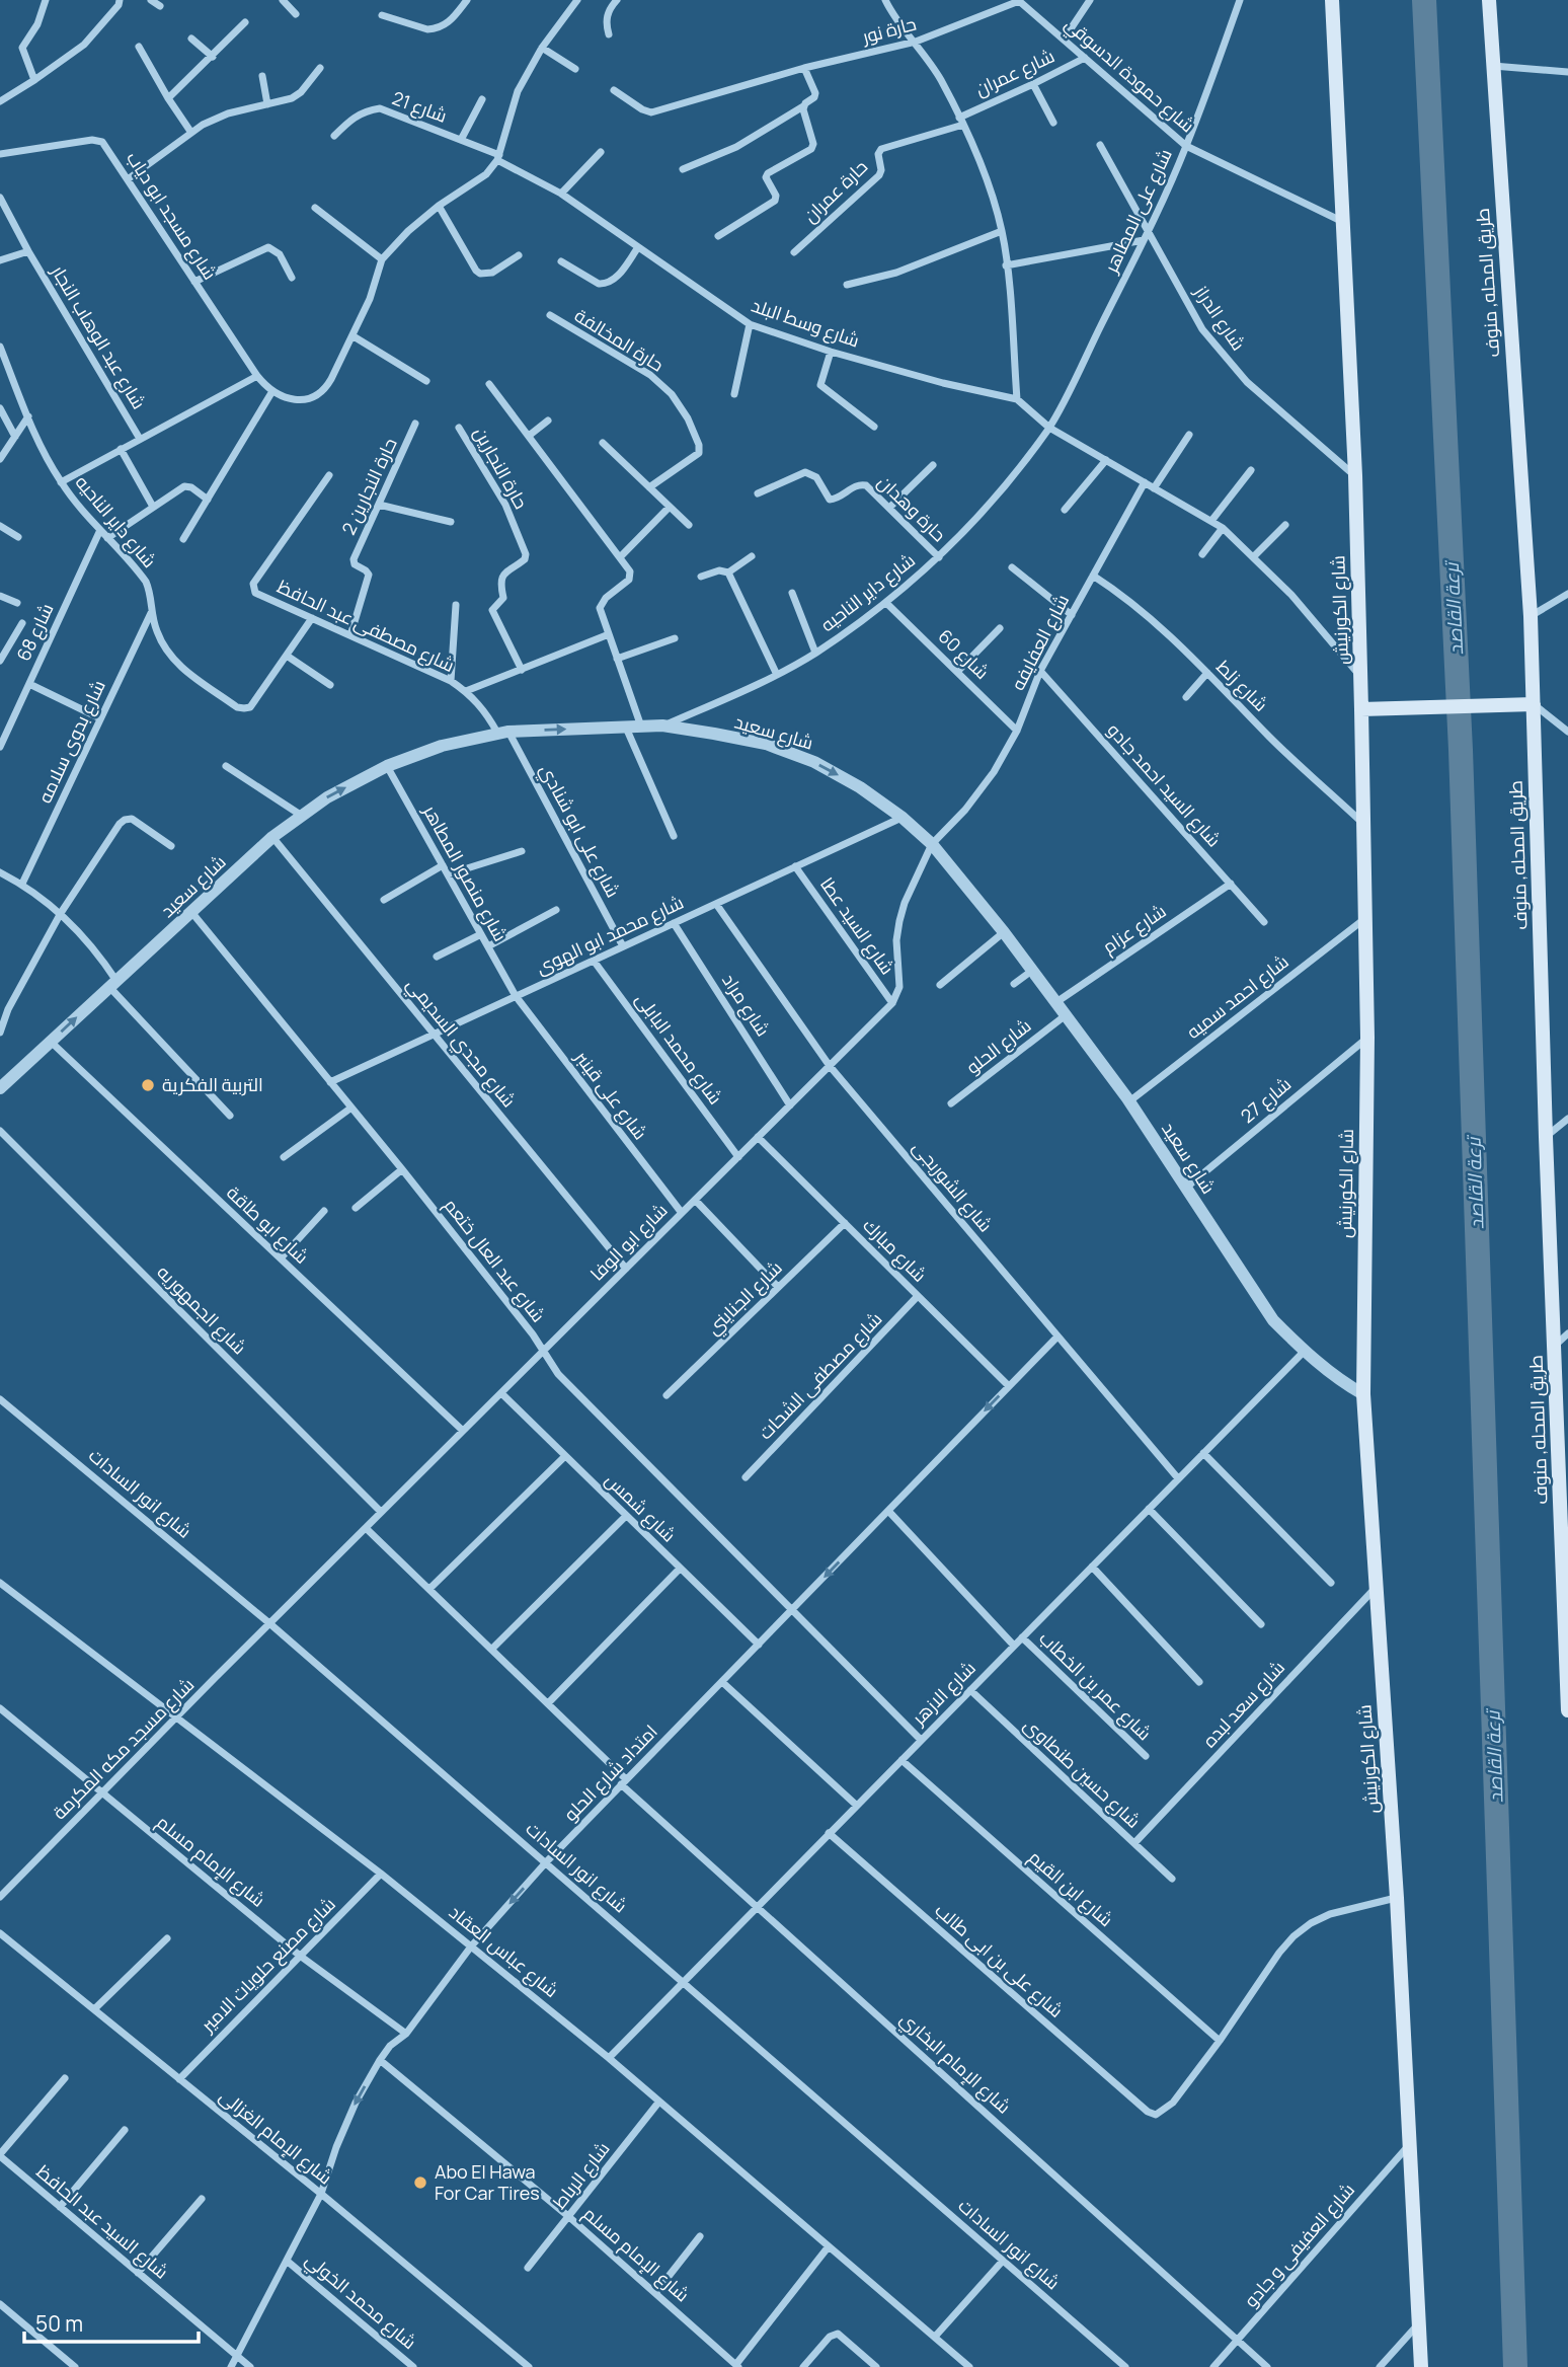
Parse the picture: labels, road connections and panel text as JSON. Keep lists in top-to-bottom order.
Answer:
{
  "streets": {
    "main road": ["طريق المحله, منوف", "شارع الكورنيش"],
    "street": [
      "حارة نور",
      "شارع عمران",
      "شارع حمودة الدسوقي",
      "شارع 21",
      "حارة عمران",
      "شارع على المطاهر",
      "شارع مسجد ابو دياب",
      "شارع الدراز",
      "شارع وسط البلد",
      "شارع عبد الوهاب النجار",
      "حارة المخالفة",
      "حارة النجارين",
      "حارة النجارين 2",
      "حارة وهدان",
      "شارع داير الناحيه",
      "شارع مصطفى عبد الحافظ",
      "شارع 68",
      "شارع العفايفه",
      "شارع 60",
      "شارع زلط",
      "شارع سعيد",
      "شارع بدوى سلامه",
      "شارع السيد احمد جادو",
      "شارع على ابو شنادي",
      "شارع منصور المطاهر",
      "شارع السيد عطا",
      "شارع عزام",
      "شارع محمد ابو الهوى",
      "شارع احمد سميه",
      "شارع مراد",
      "شارع مجدي السديمي",
      "شارع الحلو",
      "شارع محمد البابلى",
      "شارع على قينبر",
      "شارع 27",
      "شارع الشوربجى",
      "شارع ابو طاقة",
      "شارع ابو الوفا",
      "شارع مبارك",
      "شارع عبد العال ختعم",
      "شارع الجنايني",
      "شارع الجمهوريه",
      "شارع مصطفى الشحات",
      "شارع انور السادات",
      "شارع شمس",
      "شارع عمر بن الخطاب",
      "شارع الازهر",
      "شارع سعد لبده",
      "شارع مسجد مكه المكرمة",
      "امتداد شارع الحلو",
      "شارع حسين طنطاوى",
      "شارع الإمام مسلم",
      "شارع ابن القيم",
      "شارع عباس العقاد",
      "شارع على بن ابى طالب",
      "شارع مصنع حلويات الامير",
      "شارع الإمام البخاري",
      "شارع الإمام الغزالى",
      "شارع الرباط",
      "شارع السيد عبد الحافظ",
      "شارع العفيفى و جادو",
      "شارع محمد الخولي"
    ]
  },
  "crossings": [
    ["حارة نور", "شارع حمودة الدسوقي"],
    ["شارع عمران", "شارع حمودة الدسوقي"],
    ["شارع عمران", "حارة عمران"],
    ["شارع حمودة الدسوقي", "شارع على المطاهر"],
    ["شارع حمودة الدسوقي", "شارع الكورنيش"],
    ["شارع 21", "شارع وسط البلد"],
    ["شارع على المطاهر", "شارع الدراز"],
    ["شارع على المطاهر", "شارع وسط البلد"],
    ["شارع على المطاهر", "شارع داير الناحيه"],
    ["شارع الدراز", "شارع الكورنيش"],
    ["شارع وسط البلد", "شارع داير الناحيه"],
    ["شارع وسط البلد", "شارع الكورنيش"],
    ["شارع وسط البلد", "شارع العفايفه"],
    ["حارة النجارين 2", "شارع مصطفى عبد الحافظ"],
    ["حارة وهدان", "شارع داير الناحيه"],
    ["شارع داير الناحيه", "شارع مصطفى عبد الحافظ"],
    ["شارع داير الناحيه", "شارع 68"],
    ["شارع داير الناحيه", "شارع 60"],
    ["شارع داير الناحيه", "شارع سعيد"],
    ["شارع داير الناحيه", "شارع بدوى سلامه"],
    ["شارع الكورنيش", "شارع زلط"],
    ["شارع الكورنيش", "شارع سعيد"],
    ["شارع الكورنيش", "شارع احمد سميه"],
    ["شارع الكورنيش", "شارع 27"],
    ["شارع الكورنيش", "شارع سعد لبده"],
    ["شارع الكورنيش", "شارع العفيفى و جادو"],
    ["شارع مصطفى عبد الحافظ", "شارع سعيد"],
    ["شارع مصطفى عبد الحافظ", "شارع على ابو شنادي"],
    ["شارع العفايفه", "شارع 60"],
    ["شارع العفايفه", "شارع زلط"],
    ["شارع العفايفه", "شارع سعيد"],
    ["شارع العفايفه", "شارع السيد احمد جادو"],
    ["شارع سعيد", "شارع على ابو شنادي"],
    ["شارع سعيد", "شارع منصور المطاهر"],
    ["شارع سعيد", "شارع عزام"],
    ["شارع سعيد", "شارع محمد ابو الهوى"],
    ["شارع سعيد", "شارع احمد سميه"],
    ["شارع سعيد", "شارع مجدي السديمي"],
    ["شارع سعيد", "شارع الحلو"],
    ["شارع سعيد", "شارع 27"],
    ["شارع سعيد", "شارع ابو طاقة"],
    ["شارع سعيد", "شارع عبد العال ختعم"],
    ["شارع سعيد", "شارع الازهر"],
    ["شارع السيد احمد جادو", "شارع عزام"],
    ["شارع على ابو شنادي", "شارع محمد ابو الهوى"],
    ["شارع منصور المطاهر", "شارع محمد ابو الهوى"],
    ["شارع منصور المطاهر", "شارع على قينبر"],
    ["شارع السيد عطا", "شارع محمد ابو الهوى"],
    ["شارع السيد عطا", "شارع ابو الوفا"],
    ["شارع محمد ابو الهوى", "شارع مراد"],
    ["شارع محمد ابو الهوى", "شارع مجدي السديمي"],
    ["شارع محمد ابو الهوى", "شارع محمد البابلى"],
    ["شارع محمد ابو الهوى", "شارع على قينبر"],
    ["شارع محمد ابو الهوى", "شارع الشوربجى"],
    ["شارع محمد ابو الهوى", "شارع عبد العال ختعم"],
    ["شارع مراد", "شارع ابو الوفا"],
    ["شارع مجدي السديمي", "شارع ابو الوفا"],
    ["شارع محمد البابلى", "شارع ابو الوفا"],
    ["شارع على قينبر", "شارع ابو الوفا"],
    ["شارع الشوربجى", "شارع ابو الوفا"],
    ["شارع الشوربجى", "شارع الازهر"],
    ["شارع الشوربجى", "امتداد شارع الحلو"],
    ["شارع ابو طاقة", "شارع ابو الوفا"],
    ["شارع ابو الوفا", "شارع مبارك"],
    ["شارع ابو الوفا", "شارع عبد العال ختعم"],
    ["شارع ابو الوفا", "شارع الجمهوريه"],
    ["شارع ابو الوفا", "شارع انور السادات"],
    ["شارع ابو الوفا", "شارع شمس"],
    ["شارع ابو الوفا", "شارع مسجد مكه المكرمة"],
    ["شارع مبارك", "شارع الجنايني"],
    ["شارع مبارك", "شارع مصطفى الشحات"],
    ["شارع مبارك", "امتداد شارع الحلو"],
    ["شارع عبد العال ختعم", "شارع الازهر"],
    ["شارع عبد العال ختعم", "امتداد شارع الحلو"],
    ["شارع انور السادات", "شارع الازهر"],
    ["شارع انور السادات", "شارع مسجد مكه المكرمة"],
    ["شارع انور السادات", "امتداد شارع الحلو"],
    ["شارع شمس", "امتداد شارع الحلو"],
    ["شارع عمر بن الخطاب", "شارع الازهر"],
    ["شارع الازهر", "شارع حسين طنطاوى"],
    ["شارع الازهر", "شارع ابن القيم"],
    ["شارع الازهر", "شارع عباس العقاد"],
    ["شارع الازهر", "شارع على بن ابى طالب"],
    ["شارع الازهر", "شارع الإمام البخاري"],
    ["شارع سعد لبده", "شارع حسين طنطاوى"],
    ["شارع مسجد مكه المكرمة", "شارع الإمام مسلم"],
    ["شارع مسجد مكه المكرمة", "شارع عباس العقاد"],
    ["امتداد شارع الحلو", "شارع الإمام مسلم"],
    ["امتداد شارع الحلو", "شارع عباس العقاد"],
    ["امتداد شارع الحلو", "شارع الإمام البخاري"],
    ["امتداد شارع الحلو", "شارع الإمام الغزالى"],
    ["امتداد شارع الحلو", "شارع السيد عبد الحافظ"],
    ["امتداد شارع الحلو", "شارع محمد الخولي"],
    ["شارع الإمام مسلم", "شارع مصنع حلويات الامير"],
    ["شارع الإمام مسلم", "شارع الرباط"],
    ["شارع ابن القيم", "شارع على بن ابى طالب"],
    ["شارع عباس العقاد", "شارع مصنع حلويات الامير"],
    ["شارع عباس العقاد", "شارع الرباط"],
    ["شارع مصنع حلويات الامير", "شارع الإمام الغزالى"],
    ["شارع الإمام البخاري", "شارع العفيفى و جادو"]
  ],
  "one_way": ["امتداد شارع الحلو"],
  "water": ["ترعة القاصد"],
  "places": ["التربية الفكرية", "Abo El Hawa For Car Tires"],
  "scale_bar": "50 m"
}
